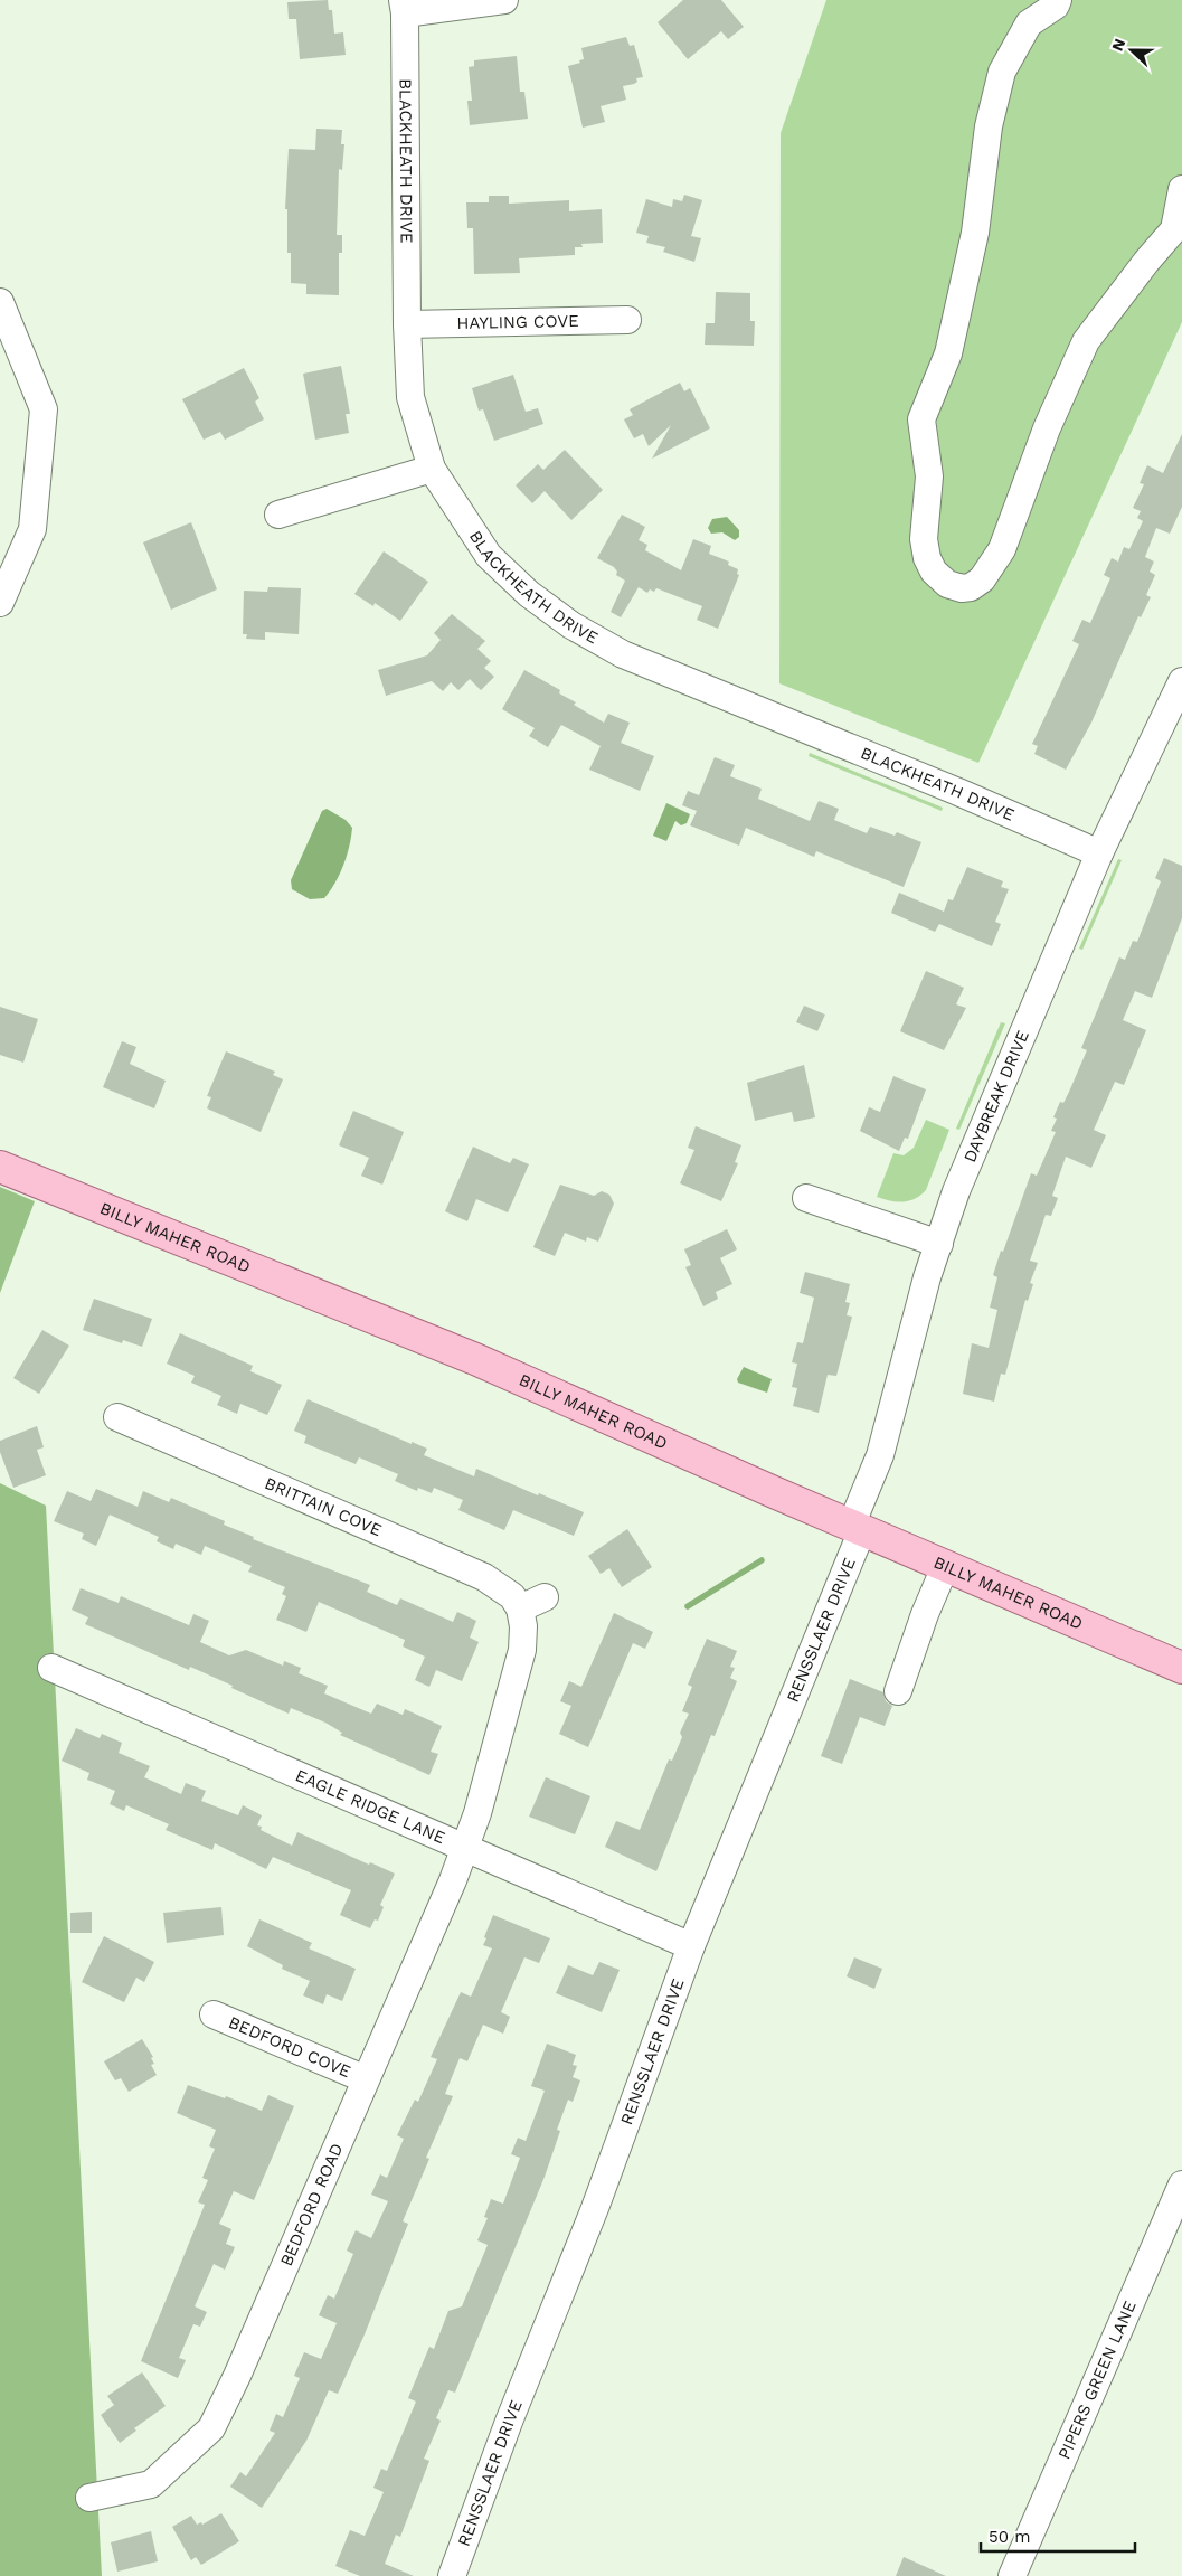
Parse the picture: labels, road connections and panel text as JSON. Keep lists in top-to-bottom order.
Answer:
{
  "streets": {
    "main road": ["BILLY MAHER ROAD"],
    "street": [
      "BLACKHEATH DRIVE",
      "HAYLING COVE",
      "DAYBREAK DRIVE",
      "BRITTAIN COVE",
      "RENSSLAER DRIVE",
      "EAGLE RIDGE LANE",
      "BEDFORD COVE",
      "BEDFORD ROAD",
      "PIPERS GREEN LANE"
    ]
  },
  "crossings": [
    ["BLACKHEATH DRIVE", "HAYLING COVE"],
    ["BLACKHEATH DRIVE", "DAYBREAK DRIVE"],
    ["DAYBREAK DRIVE", "BILLY MAHER ROAD"],
    ["DAYBREAK DRIVE", "RENSSLAER DRIVE"],
    ["BILLY MAHER ROAD", "RENSSLAER DRIVE"],
    ["RENSSLAER DRIVE", "EAGLE RIDGE LANE"],
    ["EAGLE RIDGE LANE", "BEDFORD ROAD"],
    ["BEDFORD COVE", "BEDFORD ROAD"]
  ],
  "scale_bar": "50 m",
  "north": "left"
}
